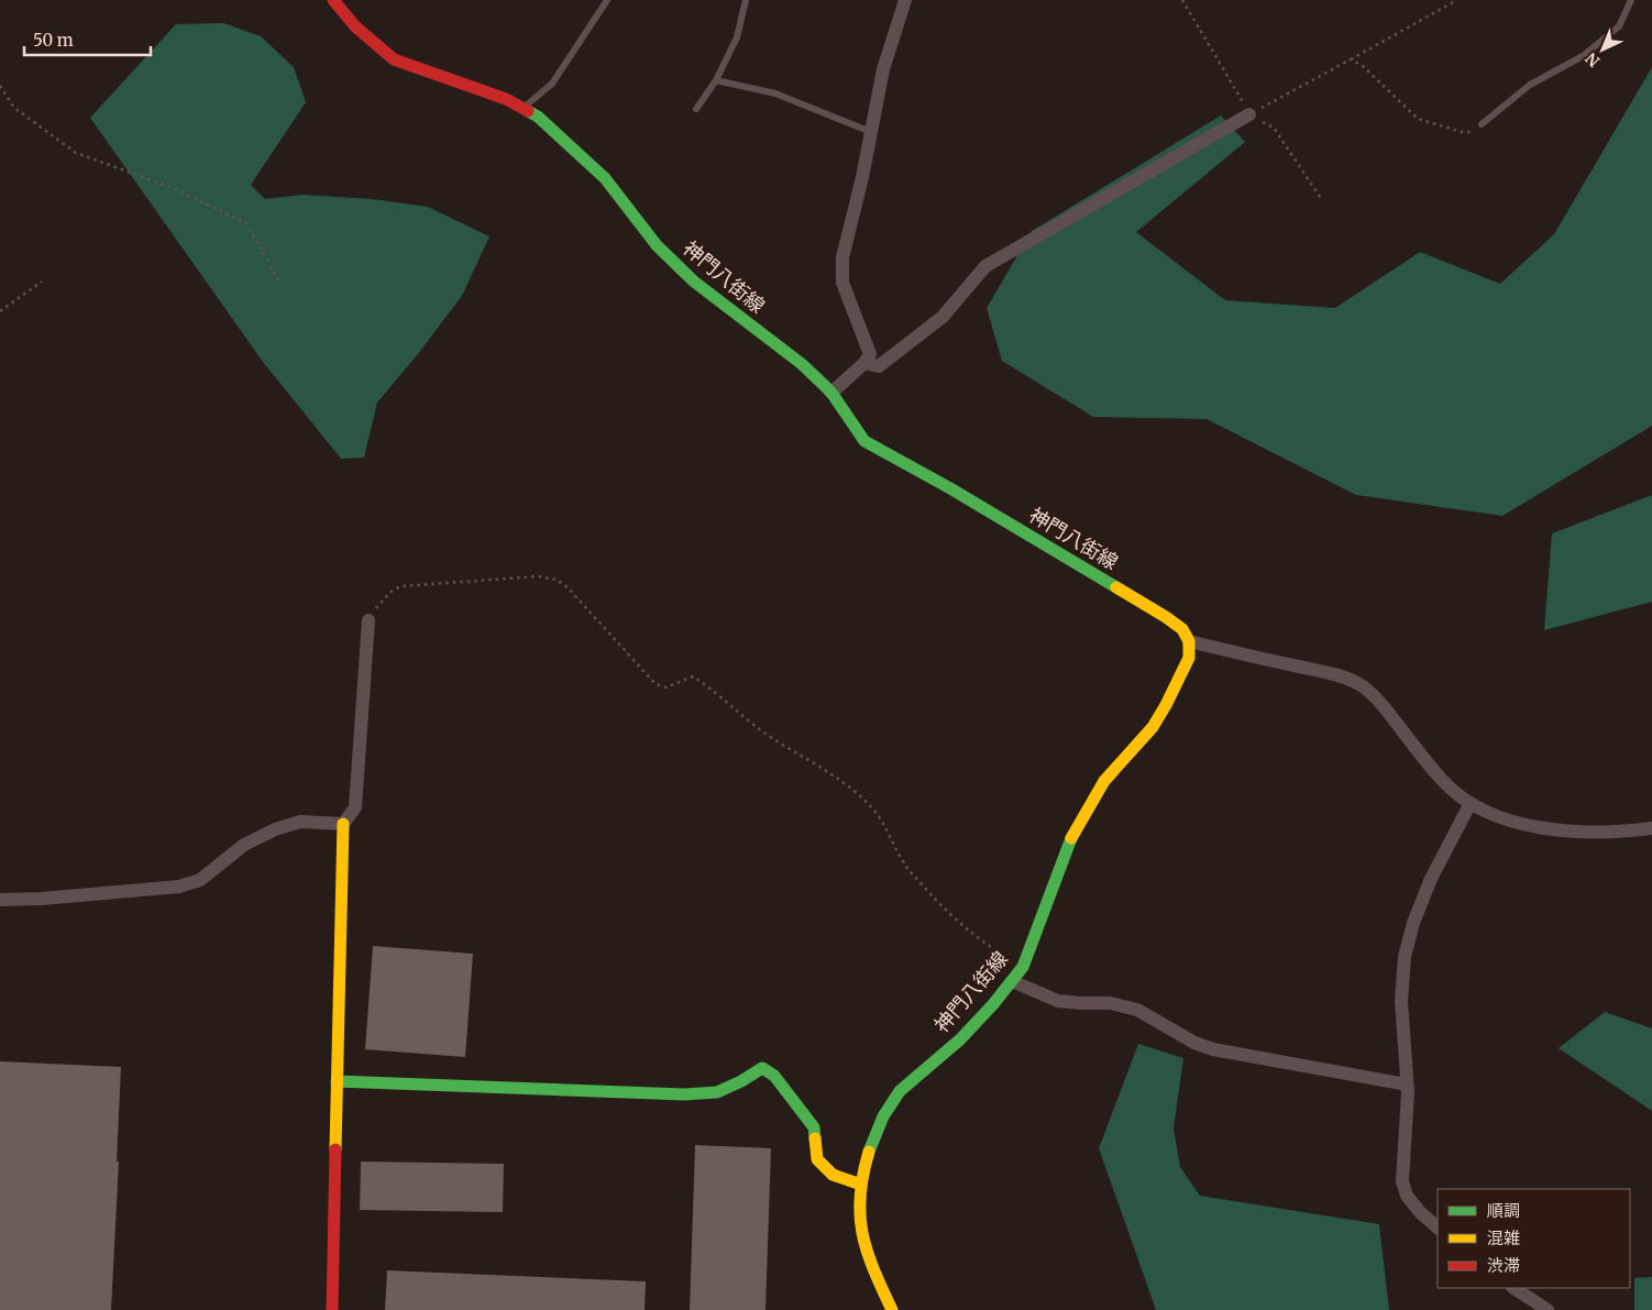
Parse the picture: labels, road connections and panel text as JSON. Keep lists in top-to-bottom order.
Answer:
{
  "streets": {
    "main road": ["神門八街線"]
  },
  "legend": ["順調", "混雑", "渋滞"],
  "scale_bar": "50 m",
  "north": "bottom left"
}
